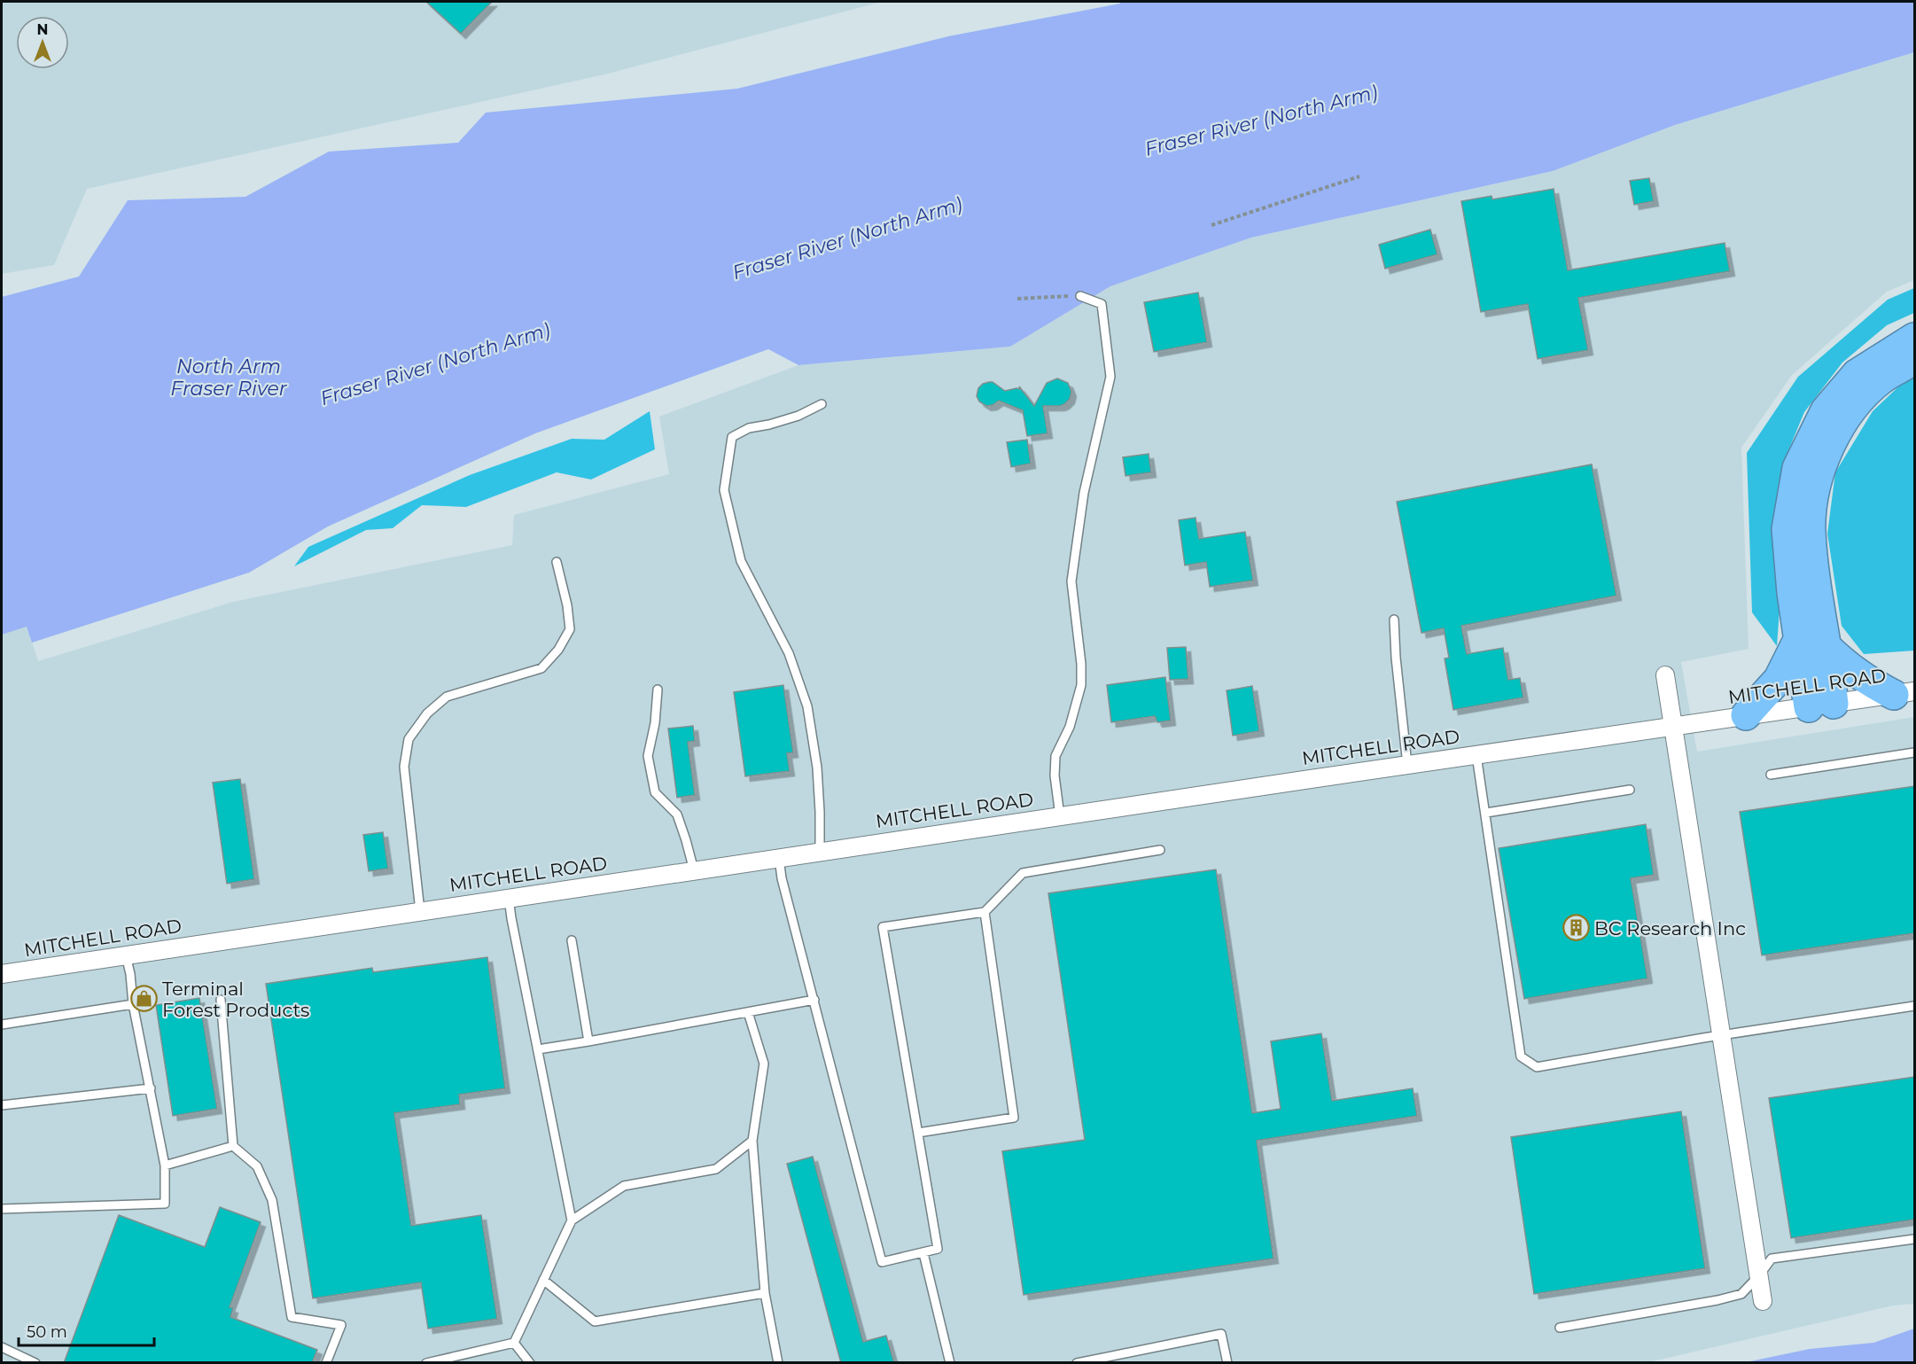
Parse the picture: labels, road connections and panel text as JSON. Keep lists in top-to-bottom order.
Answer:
{
  "streets": {
    "street": ["MITCHELL ROAD"]
  },
  "water": ["Fraser River (North Arm)", "North Arm Fraser River"],
  "places": {
    "building": ["BC Research Inc"],
    "shop": ["Terminal Forest Products"]
  },
  "scale_bar": "50 m",
  "north": "top"
}
